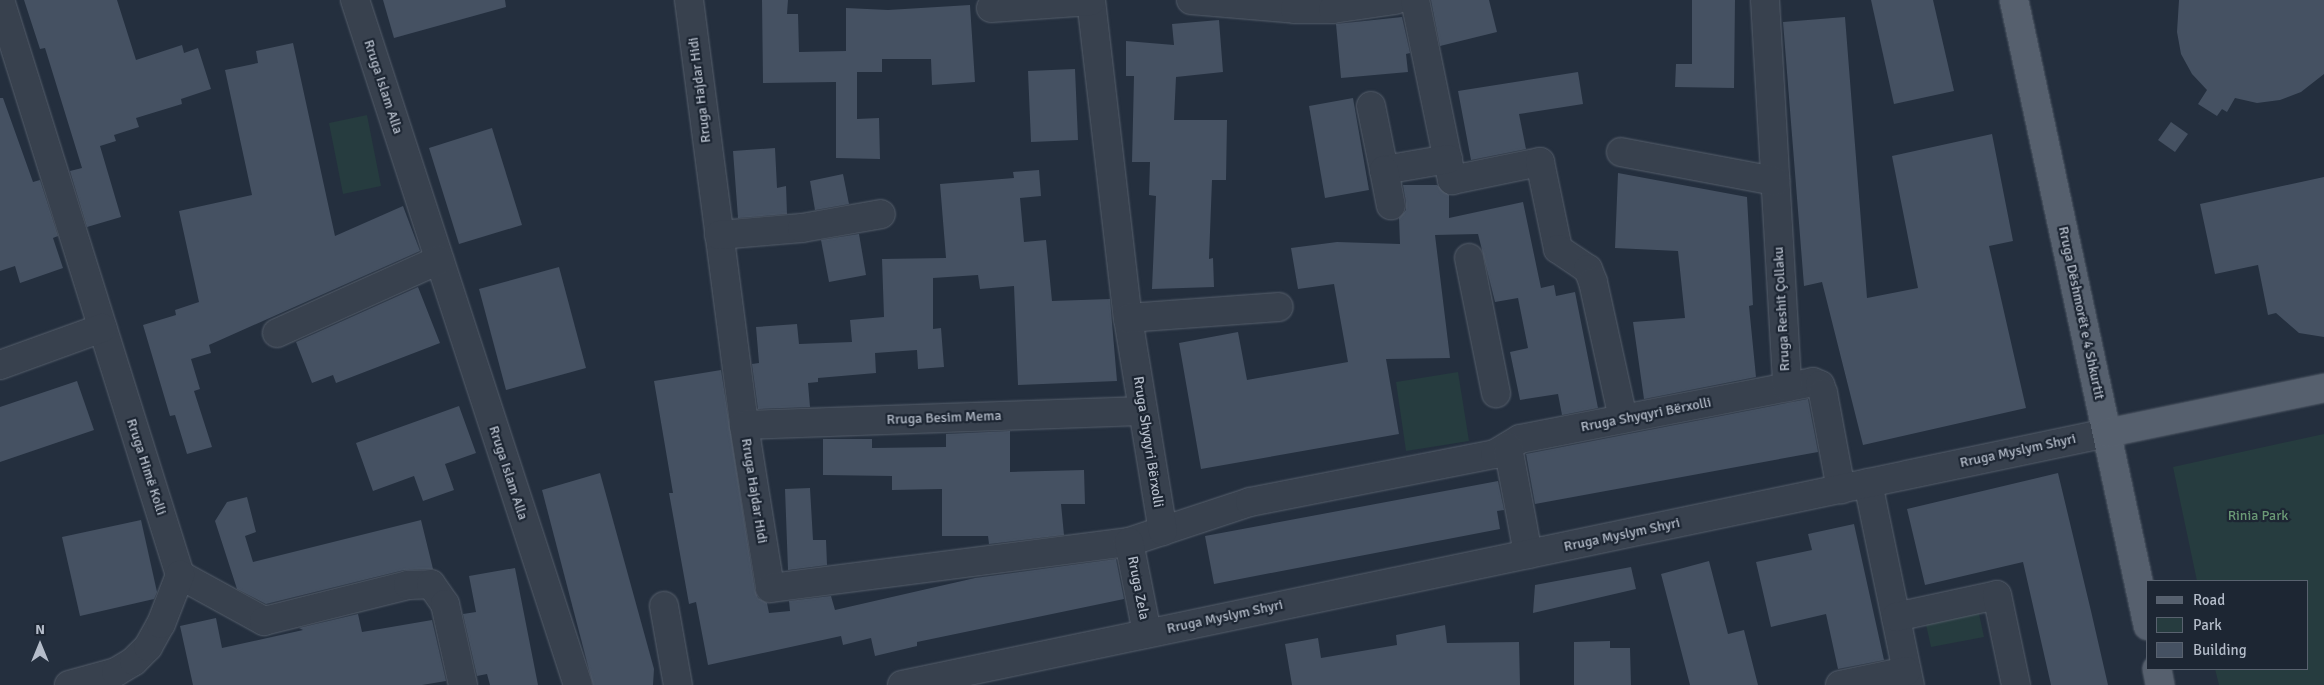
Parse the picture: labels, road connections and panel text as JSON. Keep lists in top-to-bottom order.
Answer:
{
  "streets": {
    "main road": ["Rruga Dëshmorët e 4 Shkurtit", "Rruga Myslym Shyri"],
    "street": [
      "Rruga Islam Alla",
      "Rruga Hajdar Hidi",
      "Rruga Reshit Çollaku",
      "Rruga Shyqyri Bërxolli",
      "Rruga Besim Mema",
      "Rruga Himë Kolli",
      "Rruga Zela"
    ]
  },
  "crossings": [
    ["Rruga Hajdar Hidi", "Rruga Shyqyri Bërxolli"],
    ["Rruga Hajdar Hidi", "Rruga Besim Mema"],
    ["Rruga Hajdar Hidi", "Rruga Zela"],
    ["Rruga Reshit Çollaku", "Rruga Shyqyri Bërxolli"],
    ["Rruga Reshit Çollaku", "Rruga Myslym Shyri"],
    ["Rruga Dëshmorët e 4 Shkurtit", "Rruga Myslym Shyri"],
    ["Rruga Shyqyri Bërxolli", "Rruga Besim Mema"],
    ["Rruga Myslym Shyri", "Rruga Zela"]
  ],
  "parks": ["Rinia Park"],
  "legend": ["Road", "Park", "Building"],
  "north": "top"
}
